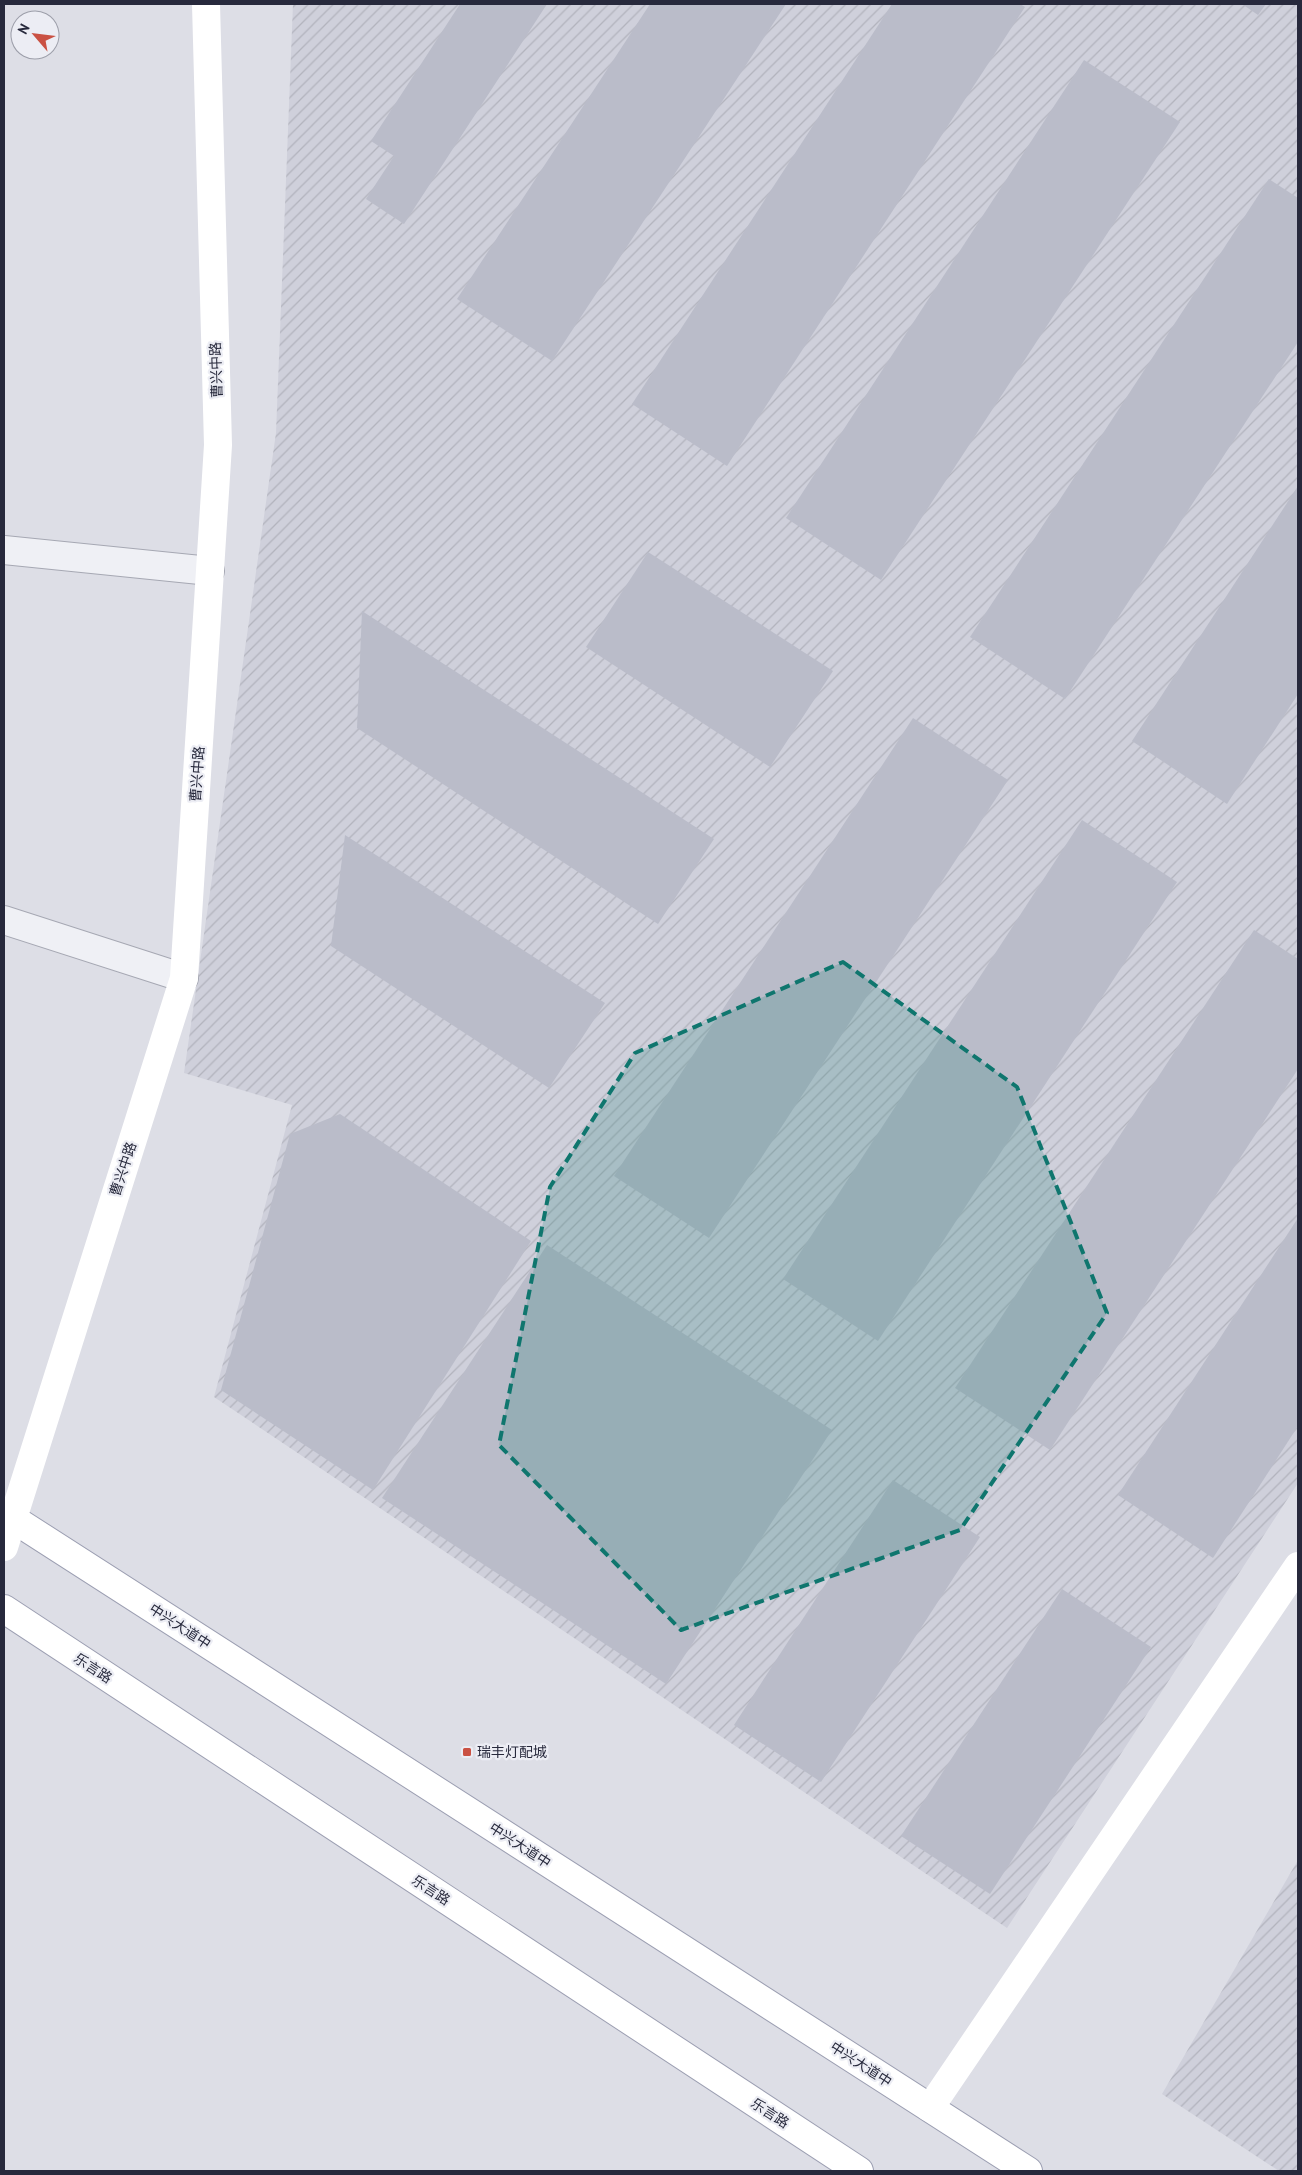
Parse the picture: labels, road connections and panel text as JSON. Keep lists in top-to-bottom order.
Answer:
{
  "streets": {
    "street": ["曹兴中路", "中兴大道中", "乐言路"]
  },
  "crossings": [
    ["曹兴中路", "中兴大道中"]
  ],
  "places": {
    "transit": ["瑞丰灯配城"]
  },
  "north": "top left"
}
